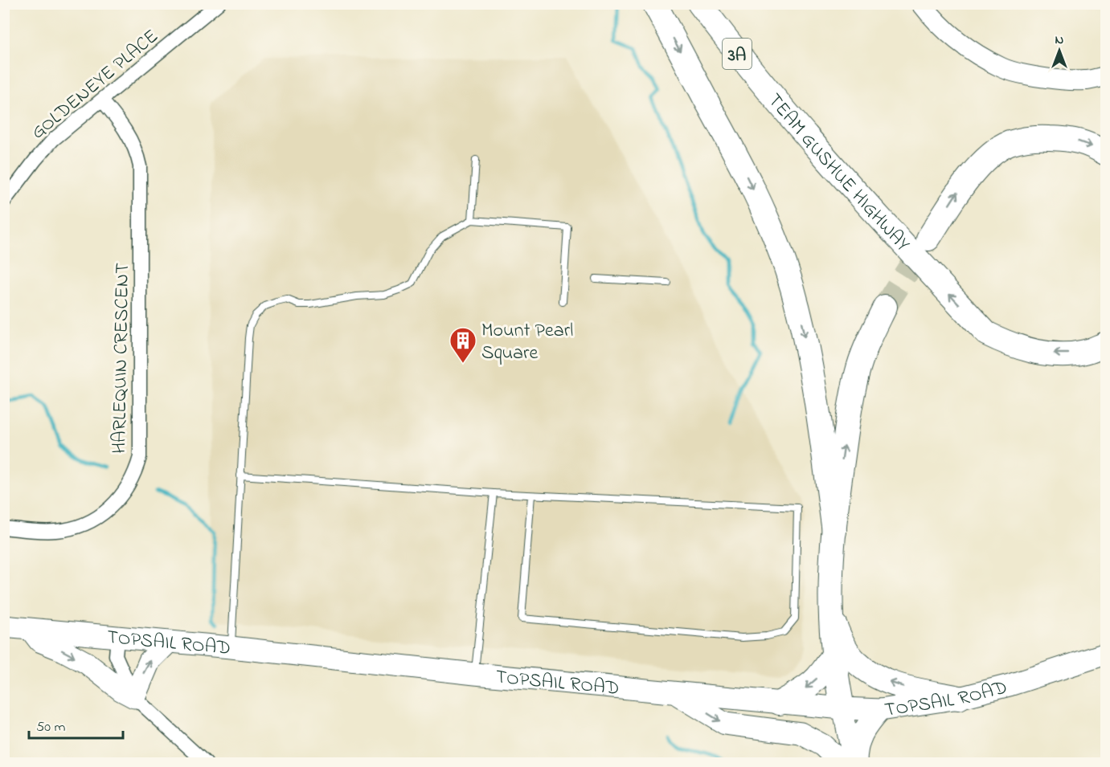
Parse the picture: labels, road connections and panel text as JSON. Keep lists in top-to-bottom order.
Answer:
{
  "streets": {
    "highway": ["3A", "TEAM GUSHUE HIGHWAY"],
    "main road": ["TOPSAIL ROAD"],
    "street": ["GOLDENEYE PLACE", "HARLEQUIN CRESCENT"]
  },
  "crossings": [
    ["GOLDENEYE PLACE", "HARLEQUIN CRESCENT"]
  ],
  "one_way": ["TEAM GUSHUE HIGHWAY"],
  "places": {
    "building": ["Mount Pearl Square"]
  },
  "scale_bar": "50 m",
  "north": "top"
}
